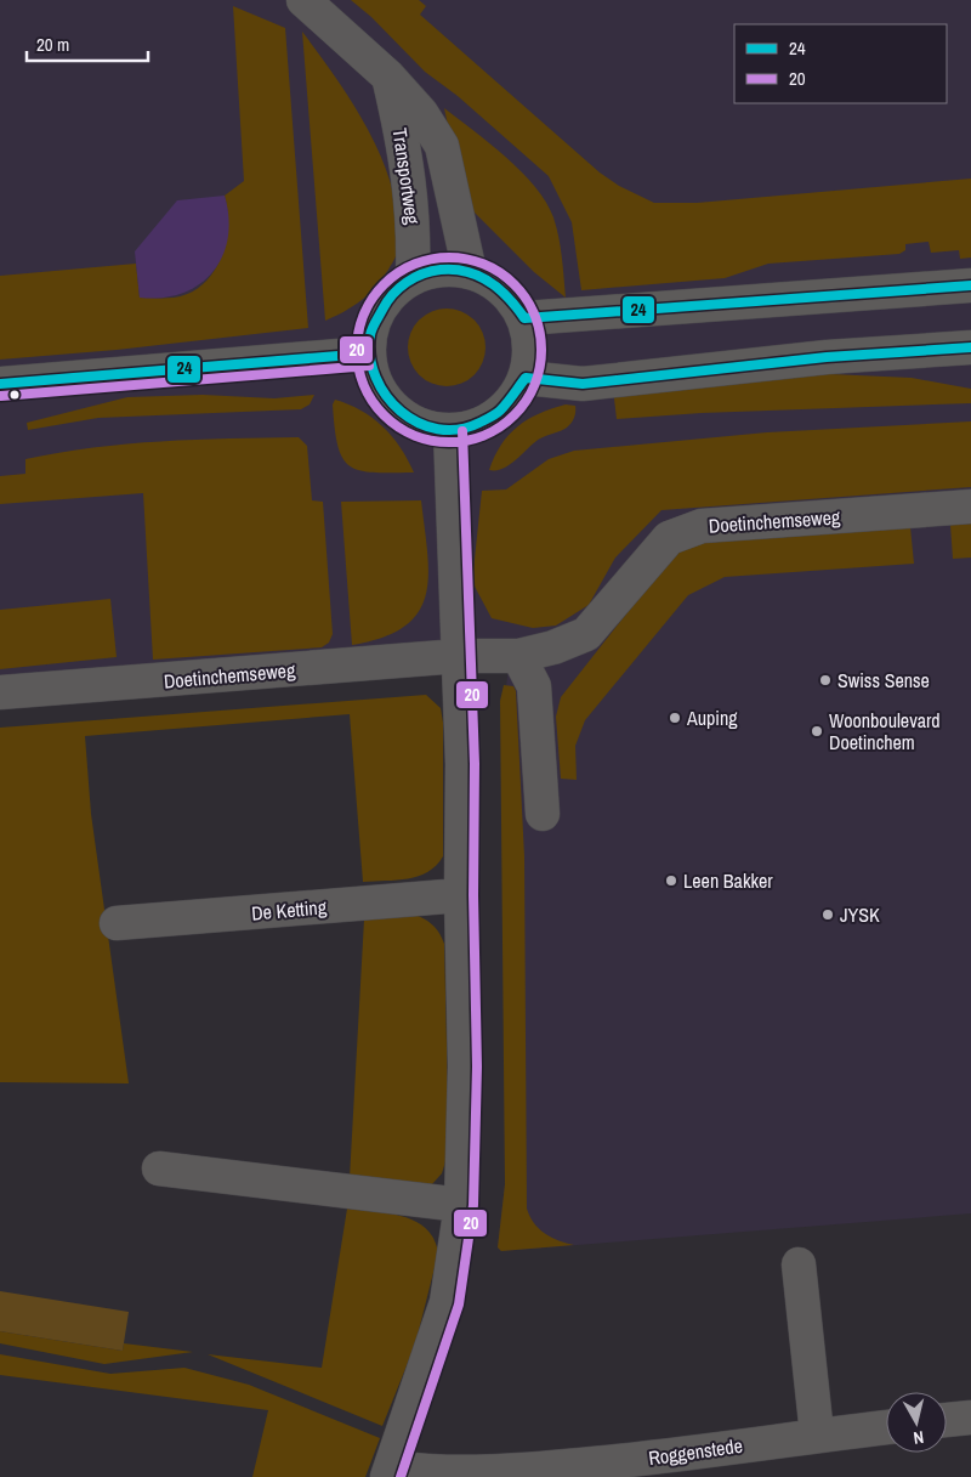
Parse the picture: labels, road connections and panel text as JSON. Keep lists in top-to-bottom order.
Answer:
{
  "streets": {
    "street": [
      "Transportweg",
      "Doetinchemseweg",
      "De Ketting",
      "Roggenstede"
    ]
  },
  "places": [
    "Swiss Sense",
    "Auping",
    "Woonboulevard Doetinchem",
    "Leen Bakker",
    "JYSK"
  ],
  "lines": ["transit line 20", "transit line 24"],
  "legend": ["24", "20"],
  "scale_bar": "20 m",
  "north": "bottom"
}
